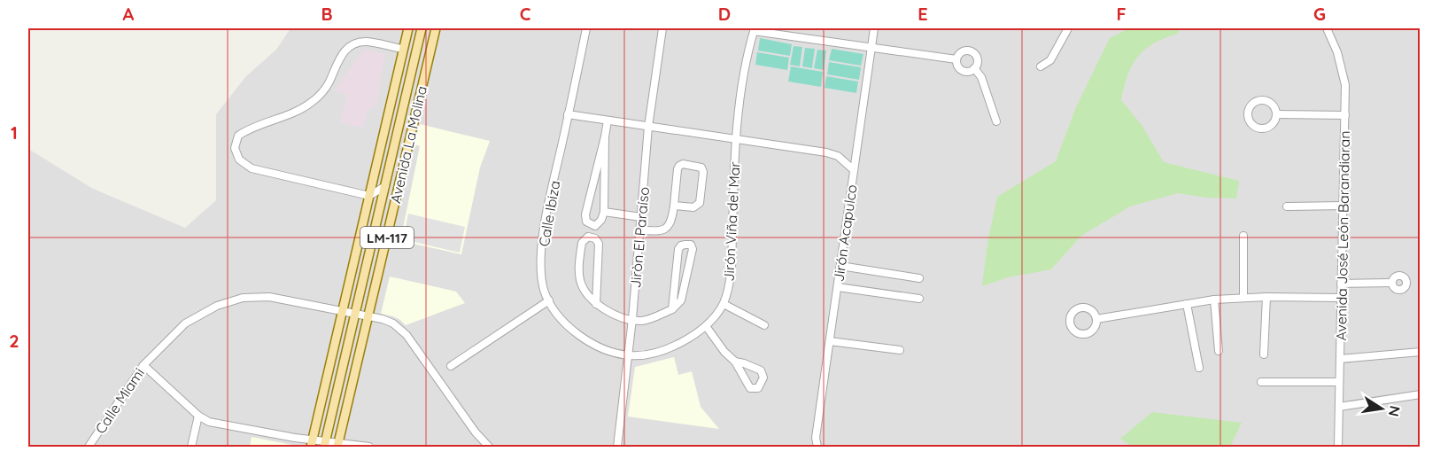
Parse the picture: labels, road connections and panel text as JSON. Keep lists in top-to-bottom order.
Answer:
{
  "streets": {
    "main road": ["Avenida La Molina", "LM-117"],
    "street": [
      "Calle Ibiza",
      "Jirón Viña del Mar",
      "Jirón Acapulco",
      "Avenida José León Barandiaran",
      "Jiròn El Paraíso",
      "Calle Miami"
    ]
  },
  "crossings": [
    ["Avenida La Molina", "Calle Miami"],
    ["Calle Ibiza", "Jirón Viña del Mar"],
    ["Calle Ibiza", "Jiròn El Paraíso"],
    ["Jirón Viña del Mar", "Jiròn El Paraíso"]
  ],
  "north": "right",
  "grid": {
    "columns": [
      "A",
      "B",
      "C",
      "D",
      "E",
      "F",
      "G"
    ],
    "rows": ["1", "2"]
  }
}
